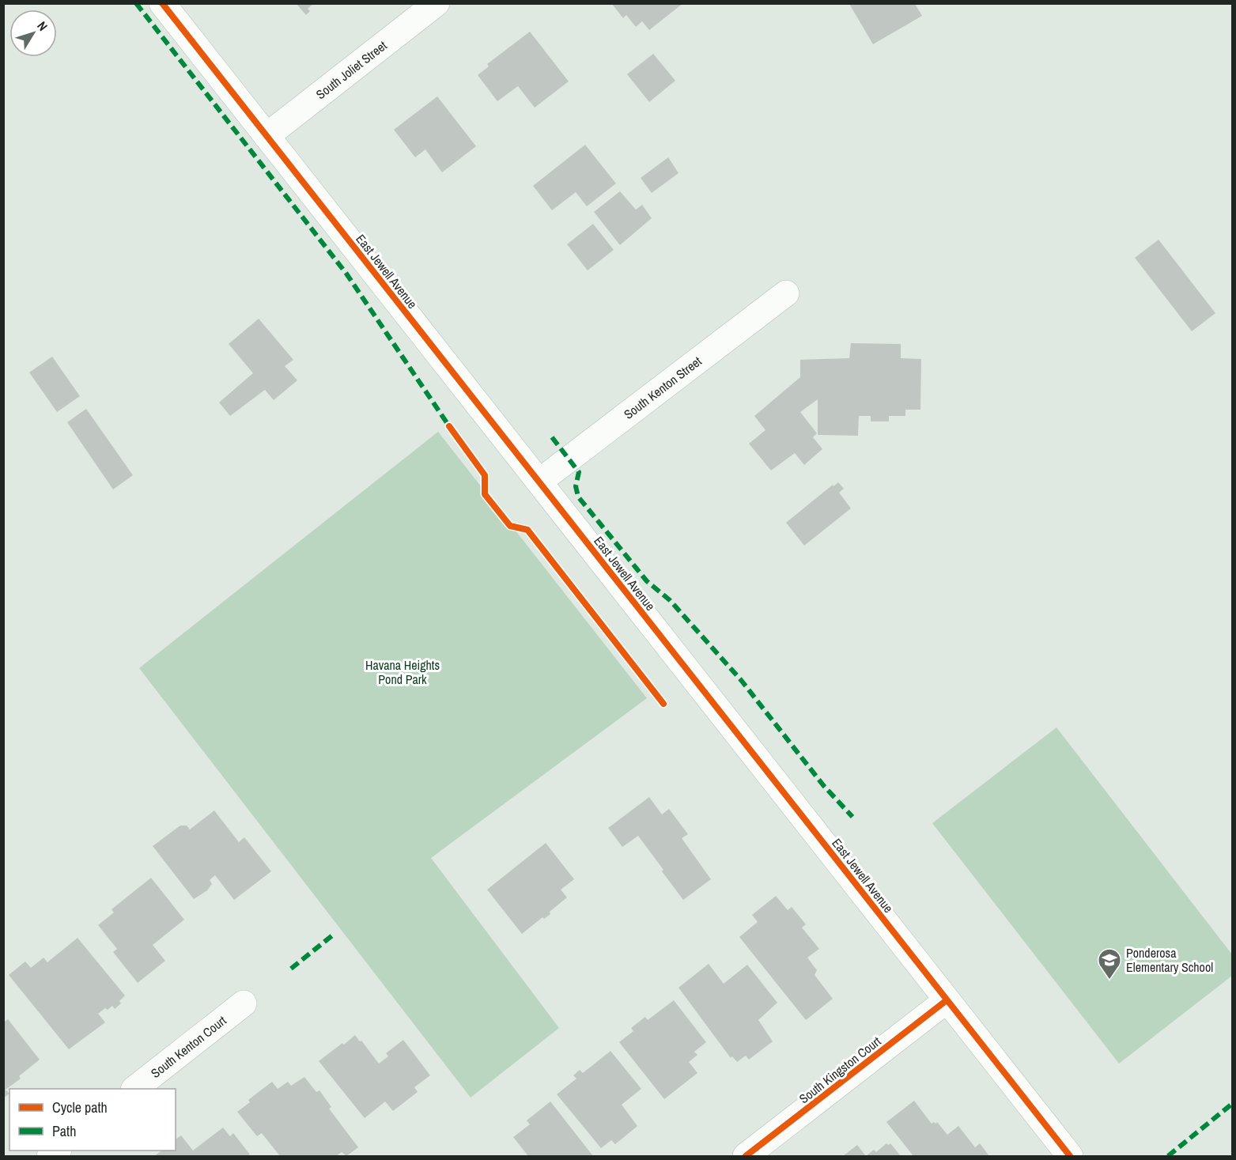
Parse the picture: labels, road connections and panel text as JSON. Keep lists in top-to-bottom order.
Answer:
{
  "streets": {
    "street": [
      "South Joliet Street",
      "East Jewell Avenue",
      "South Kenton Street",
      "South Kenton Court",
      "South Kingston Court"
    ]
  },
  "crossings": [
    ["South Joliet Street", "East Jewell Avenue"],
    ["East Jewell Avenue", "South Kenton Street"],
    ["East Jewell Avenue", "South Kingston Court"]
  ],
  "parks": ["Havana Heights Pond Park"],
  "places": {
    "school or university": ["Ponderosa Elementary School"]
  },
  "legend": ["Cycle path", "Path"],
  "north": "top right"
}
